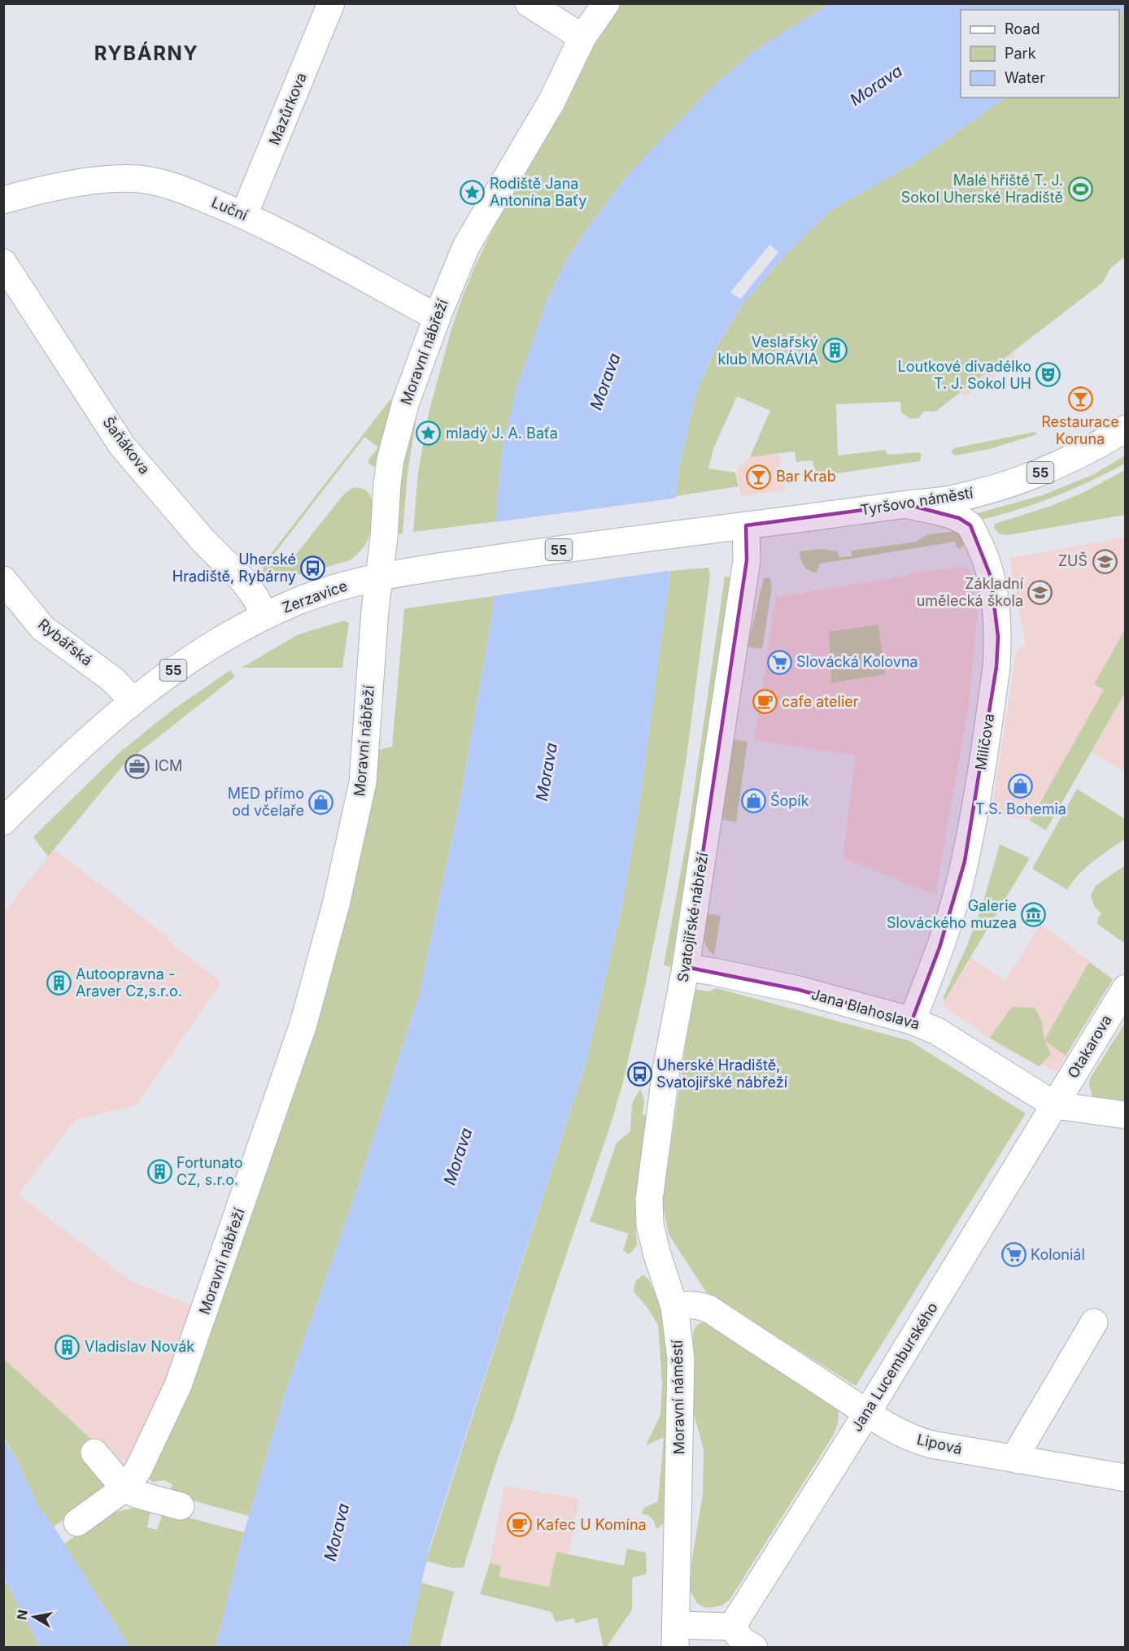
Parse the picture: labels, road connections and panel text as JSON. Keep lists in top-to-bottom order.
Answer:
{
  "streets": {
    "street": [
      "Mazůrkova",
      "Luční",
      "Moravní nábřeží",
      "Šaňákova",
      "55",
      "Tyršovo náměstí",
      "Zerzavice",
      "Rybářská",
      "Milíčova",
      "Svatojiřské nábřeží",
      "Jana Blahoslava",
      "Otakarova",
      "Jana Lucemburského",
      "Moravní náměstí",
      "Lipová"
    ]
  },
  "crossings": [
    ["Mazůrkova", "Luční"],
    ["Luční", "Moravní nábřeží"],
    ["Moravní nábřeží", "Zerzavice"],
    ["Šaňákova", "Zerzavice"],
    ["Tyršovo náměstí", "Zerzavice"],
    ["Tyršovo náměstí", "Milíčova"],
    ["Tyršovo náměstí", "Svatojiřské nábřeží"],
    ["Zerzavice", "Rybářská"],
    ["Milíčova", "Jana Blahoslava"],
    ["Svatojiřské nábřeží", "Jana Blahoslava"],
    ["Svatojiřské nábřeží", "Moravní náměstí"],
    ["Jana Blahoslava", "Otakarova"],
    ["Jana Blahoslava", "Jana Lucemburského"],
    ["Otakarova", "Jana Lucemburského"],
    ["Jana Lucemburského", "Lipová"]
  ],
  "districts": ["RYBÁRNY"],
  "water": ["Morava"],
  "places": {
    "sports": ["Malé hřiště T. J. Sokol Uherské Hradiště"],
    "place": ["Rodiště Jana Antonína Baťy", "mladý J. A. Baťa"],
    "building": [
      "Veslařský klub MORÁVIA",
      "Autoopravna - Araver Cz,s.r.o.",
      "Fortunato CZ, s.r.o.",
      "Vladislav Novák"
    ],
    "theatre": ["Loutkové divadélko T. J. Sokol UH"],
    "bar": ["Restaurace Koruna", "Bar Krab"],
    "school or university": ["ZUŠ", "Základní umělecká škola"],
    "bus stop": ["Uherské Hradiště, Rybárny", "Uherské Hradiště, Svatojiřské nábřeží"],
    "supermarket": ["Slovácká Kolovna", "Koloniál"],
    "cafe": ["cafe atelier", "Kafec U Komína"],
    "office": ["ICM"],
    "shop": ["T.S. Bohemia", "Šopík", "MED přímo od včelaře"],
    "museum": ["Galerie Slováckého muzea"]
  },
  "legend": ["Road", "Park", "Water"],
  "north": "left"
}
